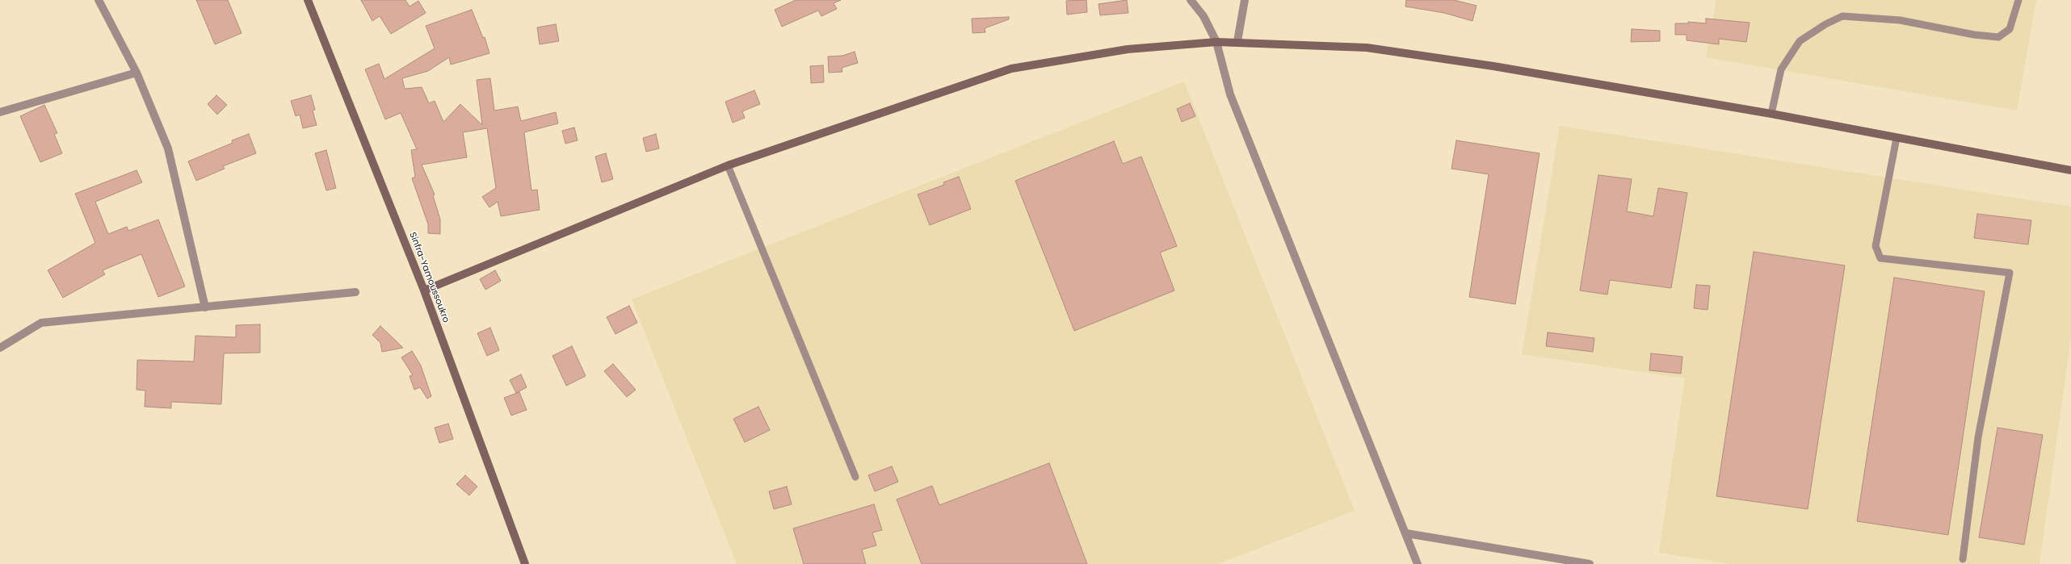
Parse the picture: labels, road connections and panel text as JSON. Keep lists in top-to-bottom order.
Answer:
{
  "streets": {
    "street": ["Sinfra-Yamoussoukro"]
  }
}
